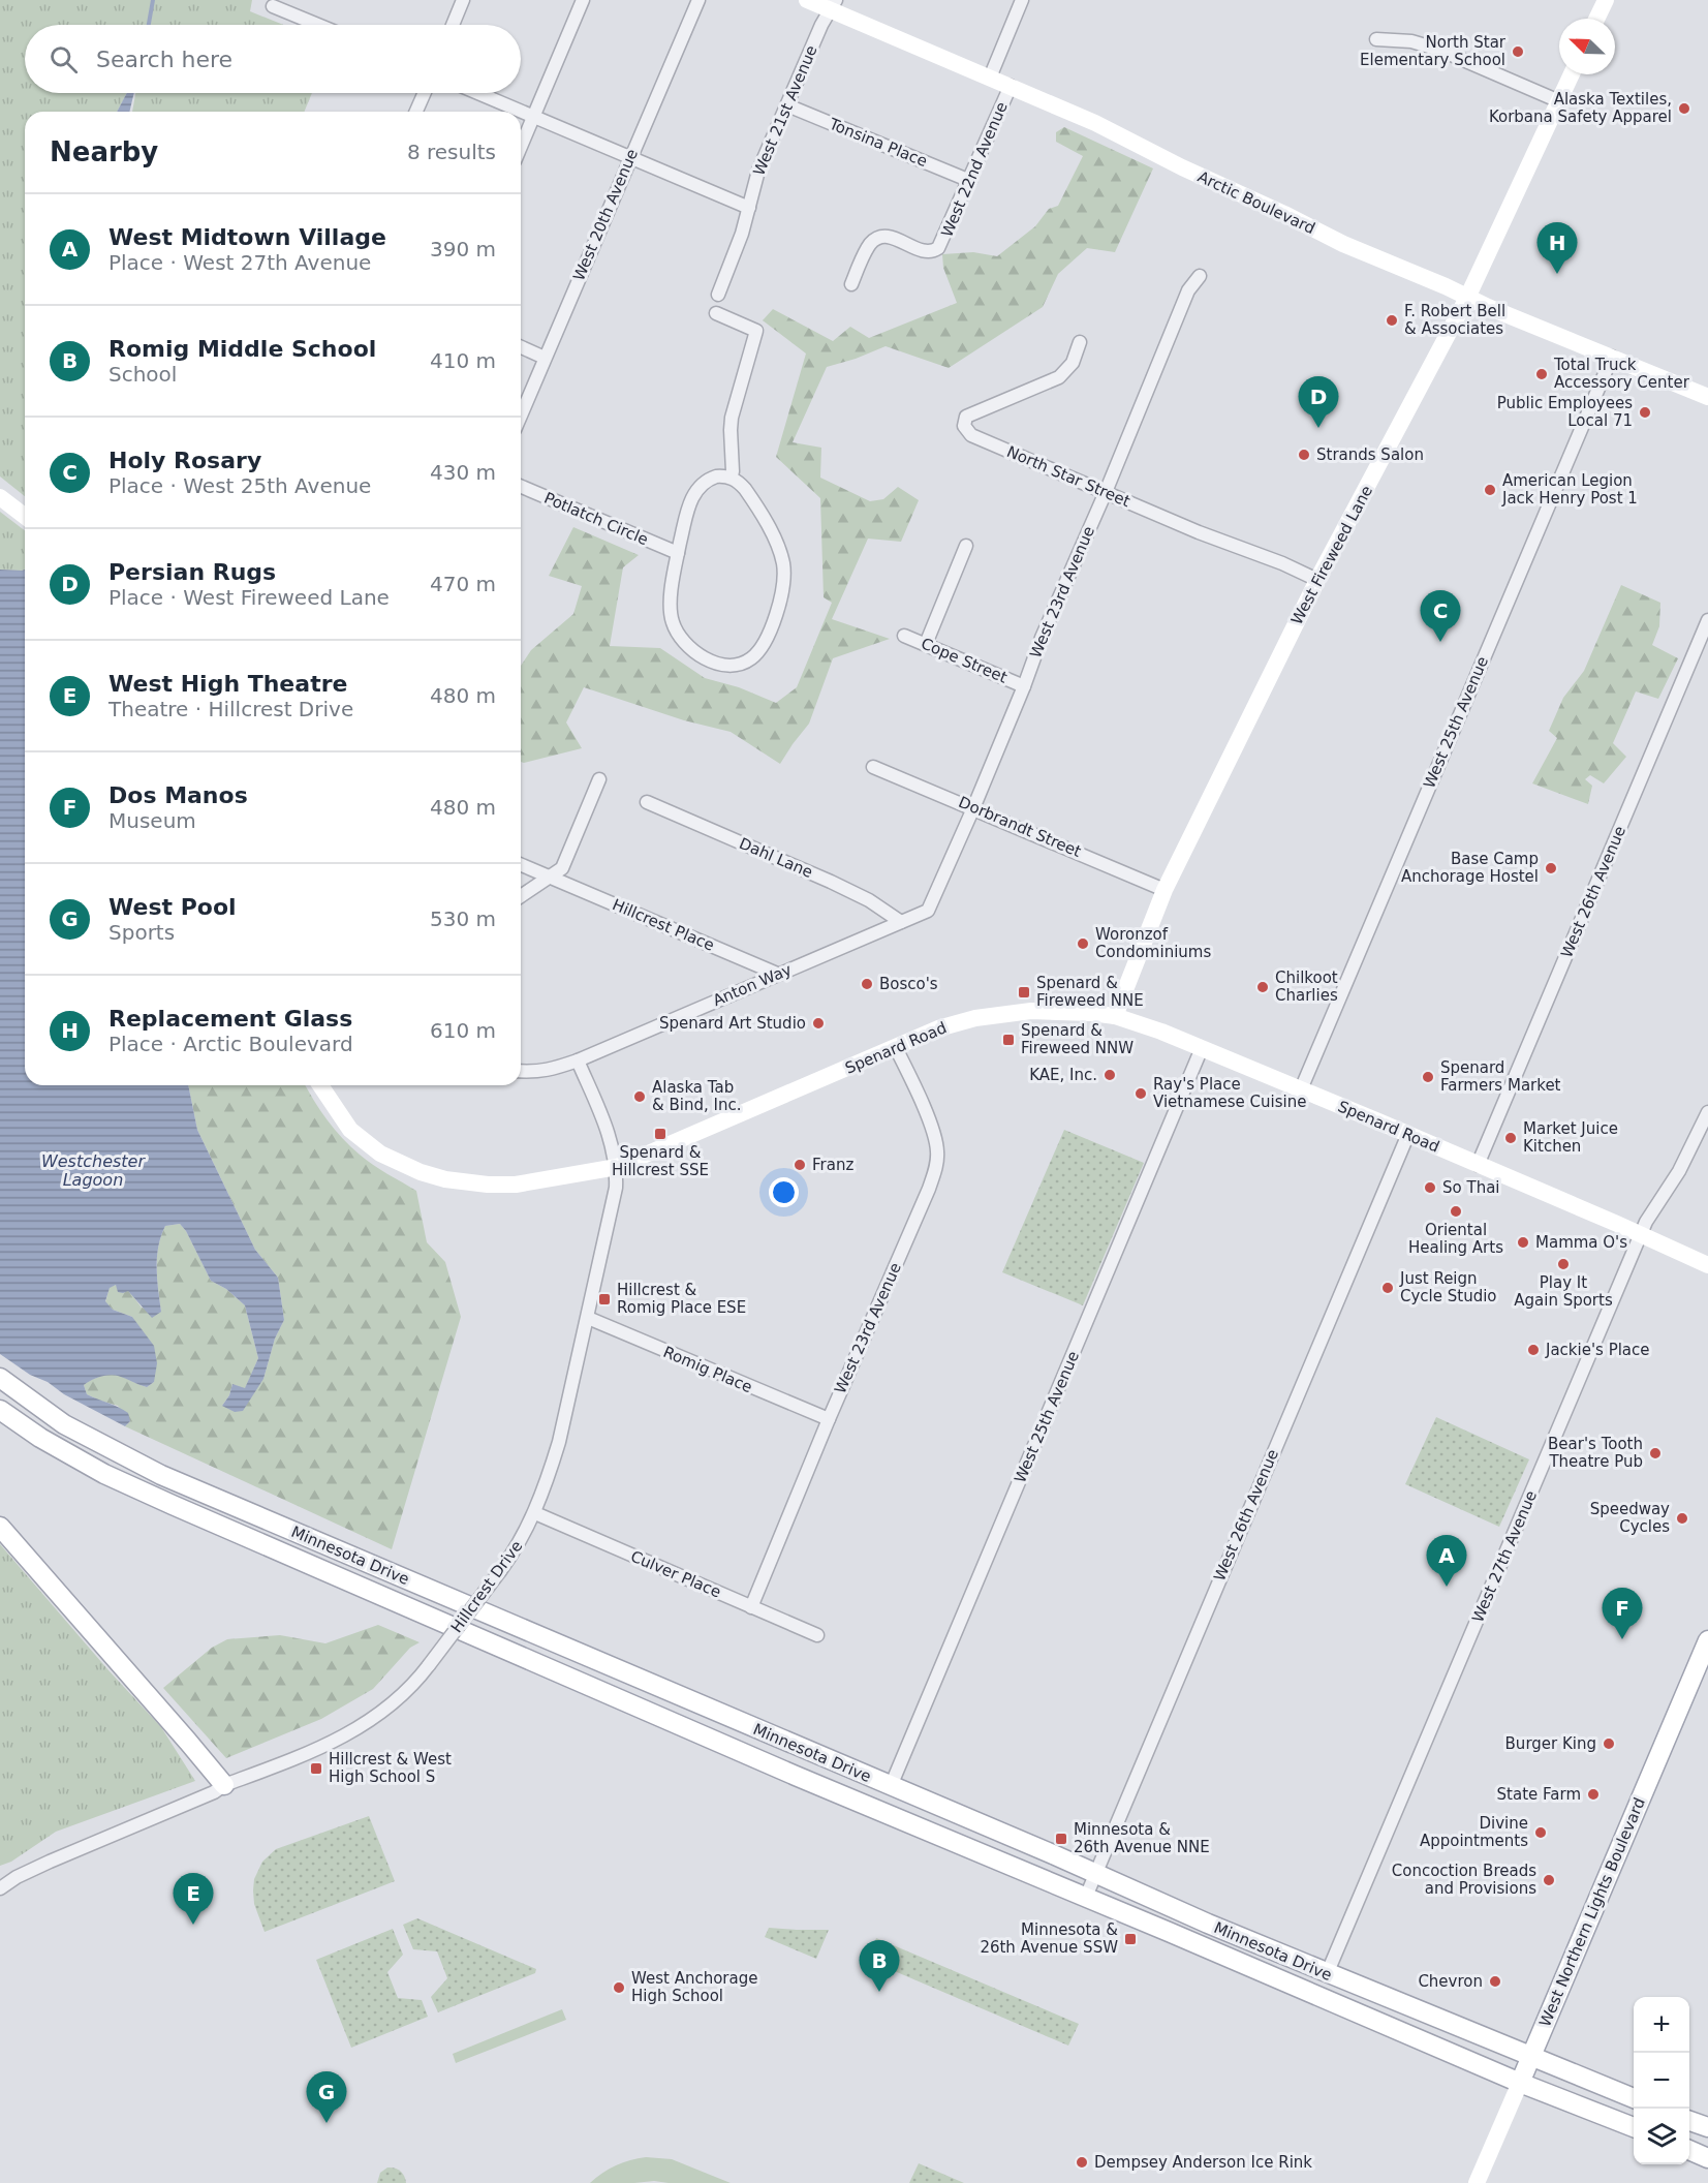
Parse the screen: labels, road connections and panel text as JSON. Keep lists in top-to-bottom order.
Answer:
{
  "streets": {
    "main road": [
      "Arctic Boulevard",
      "West Fireweed Lane",
      "Spenard Road",
      "Minnesota Drive",
      "West Northern Lights Boulevard"
    ],
    "street": [
      "West 21st Avenue",
      "Tonsina Place",
      "West 22nd Avenue",
      "West 20th Avenue",
      "North Star Street",
      "Potlatch Circle",
      "West 23rd Avenue",
      "Cope Street",
      "West 25th Avenue",
      "Dorbrandt Street",
      "Dahl Lane",
      "West 26th Avenue",
      "Hillcrest Place",
      "Anton Way",
      "Romig Place",
      "West 27th Avenue",
      "Culver Place",
      "Hillcrest Drive"
    ]
  },
  "crossings": [
    ["West 21st Avenue", "Tonsina Place"],
    ["West 21st Avenue", "Arctic Boulevard"],
    ["Tonsina Place", "West 22nd Avenue"],
    ["West 22nd Avenue", "Arctic Boulevard"],
    ["Arctic Boulevard", "West Fireweed Lane"],
    ["Arctic Boulevard", "West 25th Avenue"],
    ["North Star Street", "West Fireweed Lane"],
    ["North Star Street", "West 23rd Avenue"],
    ["West Fireweed Lane", "Dorbrandt Street"],
    ["West Fireweed Lane", "Spenard Road"],
    ["West 23rd Avenue", "Cope Street"],
    ["West 23rd Avenue", "Dorbrandt Street"],
    ["West 23rd Avenue", "Anton Way"],
    ["West 23rd Avenue", "Spenard Road"],
    ["West 23rd Avenue", "Romig Place"],
    ["West 23rd Avenue", "Culver Place"],
    ["West 25th Avenue", "Spenard Road"],
    ["West 25th Avenue", "Minnesota Drive"],
    ["Dahl Lane", "Anton Way"],
    ["West 26th Avenue", "Spenard Road"],
    ["West 26th Avenue", "Minnesota Drive"],
    ["Hillcrest Place", "Anton Way"],
    ["Anton Way", "Hillcrest Drive"],
    ["Spenard Road", "West 27th Avenue"],
    ["Spenard Road", "Hillcrest Drive"],
    ["Romig Place", "Hillcrest Drive"],
    ["Minnesota Drive", "West 27th Avenue"],
    ["Minnesota Drive", "West Northern Lights Boulevard"],
    ["Culver Place", "Hillcrest Drive"]
  ],
  "water": ["Westchester Lagoon"],
  "places": {
    "other": [
      "North Star Elementary School",
      "Alaska Textiles, Korbana Safety Apparel",
      "F. Robert Bell & Associates",
      "Total Truck Accessory Center",
      "Public Employees Local 71",
      "Strands Salon",
      "American Legion Jack Henry Post 1",
      "Base Camp Anchorage Hostel",
      "Woronzof Condominiums",
      "Bosco's",
      "Chilkoot Charlies",
      "Spenard Art Studio",
      "KAE, Inc.",
      "Spenard Farmers Market",
      "Ray's Place Vietnamese Cuisine",
      "Alaska Tab & Bind, Inc.",
      "Market Juice Kitchen",
      "Franz",
      "So Thai",
      "Oriental Healing Arts",
      "Mamma O's",
      "Play It Again Sports",
      "Just Reign Cycle Studio",
      "Jackie's Place",
      "Bear's Tooth Theatre Pub",
      "Speedway Cycles",
      "Burger King",
      "State Farm",
      "Divine Appointments",
      "Concoction Breads and Provisions",
      "Chevron",
      "West Anchorage High School",
      "Dempsey Anderson Ice Rink"
    ],
    "transit": [
      "Spenard & Fireweed NNE",
      "Spenard & Fireweed NNW",
      "Spenard & Hillcrest SSE",
      "Hillcrest & Romig Place ESE",
      "Hillcrest & West High School S",
      "Minnesota & 26th Avenue NNE",
      "Minnesota & 26th Avenue SSW"
    ]
  },
  "north": "top left",
  "page": {
    "search": "Search here",
    "heading": ["Nearby", "8 results"],
    "list": [
      {
        "mark": "A",
        "name": "West Midtown Village",
        "note": "Place · West 27th Avenue",
        "value": "390 m"
      },
      {
        "mark": "B",
        "name": "Romig Middle School",
        "note": "School",
        "value": "410 m"
      },
      {
        "mark": "C",
        "name": "Holy Rosary",
        "note": "Place · West 25th Avenue",
        "value": "430 m"
      },
      {
        "mark": "D",
        "name": "Persian Rugs",
        "note": "Place · West Fireweed Lane",
        "value": "470 m"
      },
      {
        "mark": "E",
        "name": "West High Theatre",
        "note": "Theatre · Hillcrest Drive",
        "value": "480 m"
      },
      {
        "mark": "F",
        "name": "Dos Manos",
        "note": "Museum",
        "value": "480 m"
      },
      {
        "mark": "G",
        "name": "West Pool",
        "note": "Sports",
        "value": "530 m"
      },
      {
        "mark": "H",
        "name": "Replacement Glass",
        "note": "Place · Arctic Boulevard",
        "value": "610 m"
      }
    ],
    "pins": [
      "H",
      "D",
      "C",
      "A",
      "F",
      "E",
      "B",
      "G"
    ],
    "map_buttons": ["+", "−"]
  }
}
